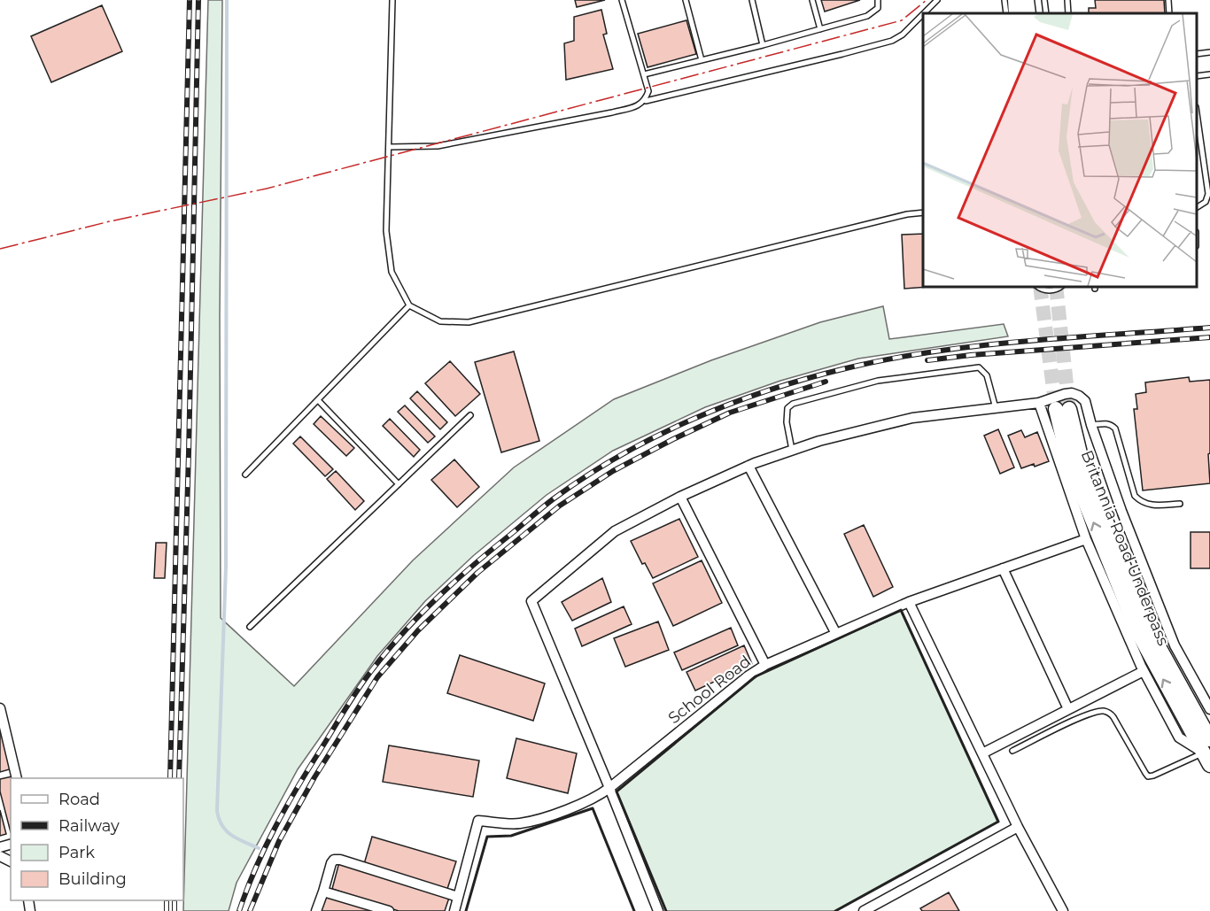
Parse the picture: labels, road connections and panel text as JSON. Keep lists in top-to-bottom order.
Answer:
{
  "streets": {
    "main road": ["Britannia Road Underpass"],
    "street": ["School Road"]
  },
  "legend": [
    "Road",
    "Railway",
    "Park",
    "Building"
  ]
}
